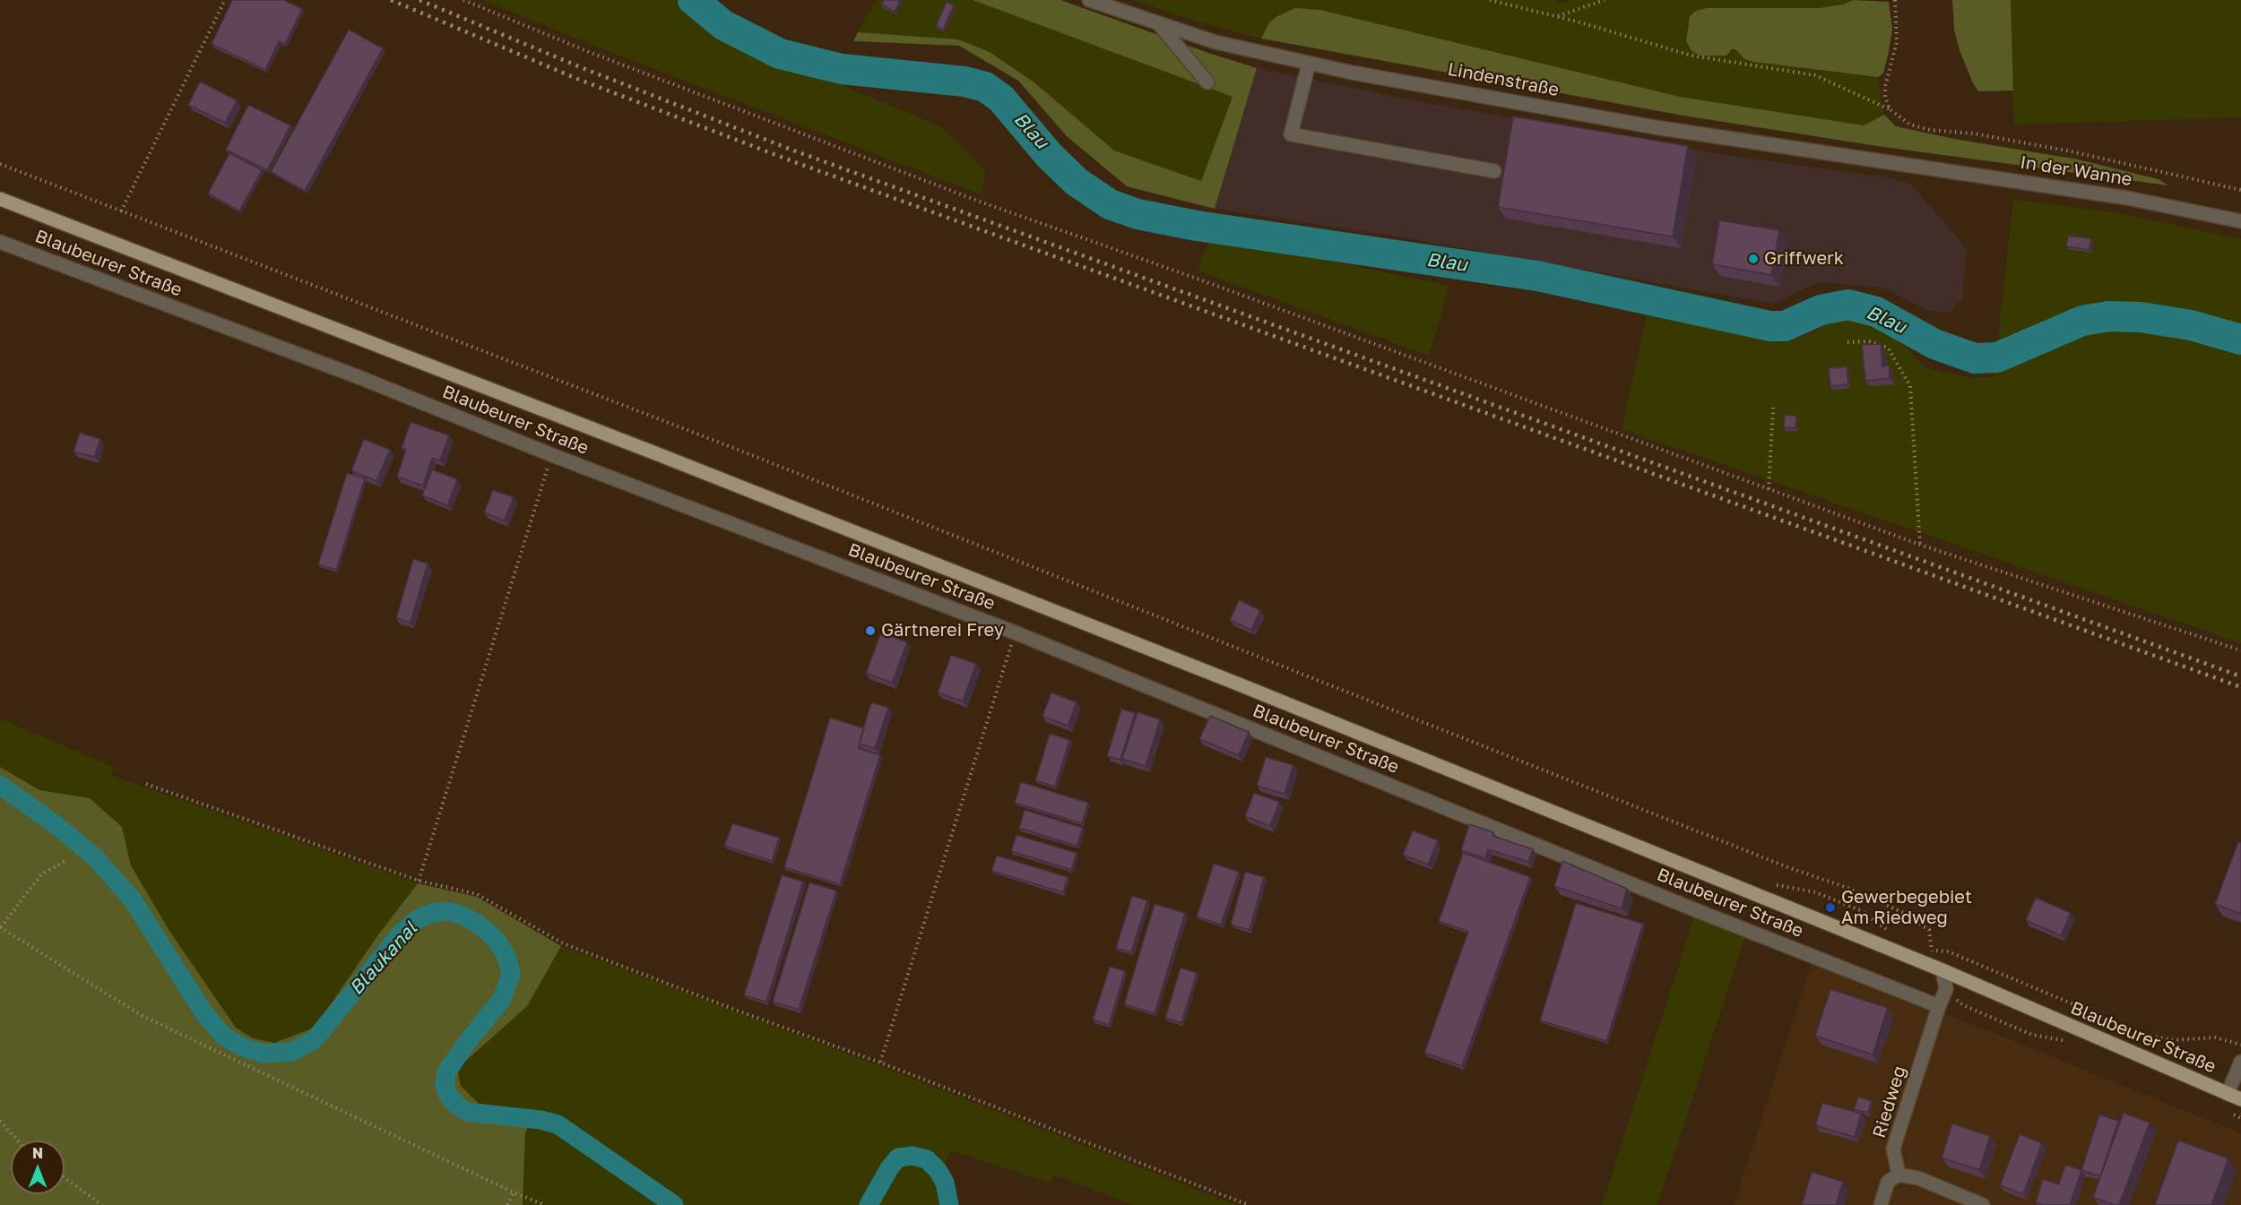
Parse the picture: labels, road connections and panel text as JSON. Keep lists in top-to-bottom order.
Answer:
{
  "streets": {
    "main road": ["Blaubeurer Straße"],
    "street": ["Lindenstraße", "In der Wanne", "Riedweg"]
  },
  "crossings": [
    ["Lindenstraße", "In der Wanne"],
    ["Blaubeurer Straße", "Riedweg"]
  ],
  "water": ["Blau", "Blaukanal"],
  "places": ["Griffwerk", "Gärtnerei Frey", "Gewerbegebiet Am Riedweg"],
  "north": "top"
}
